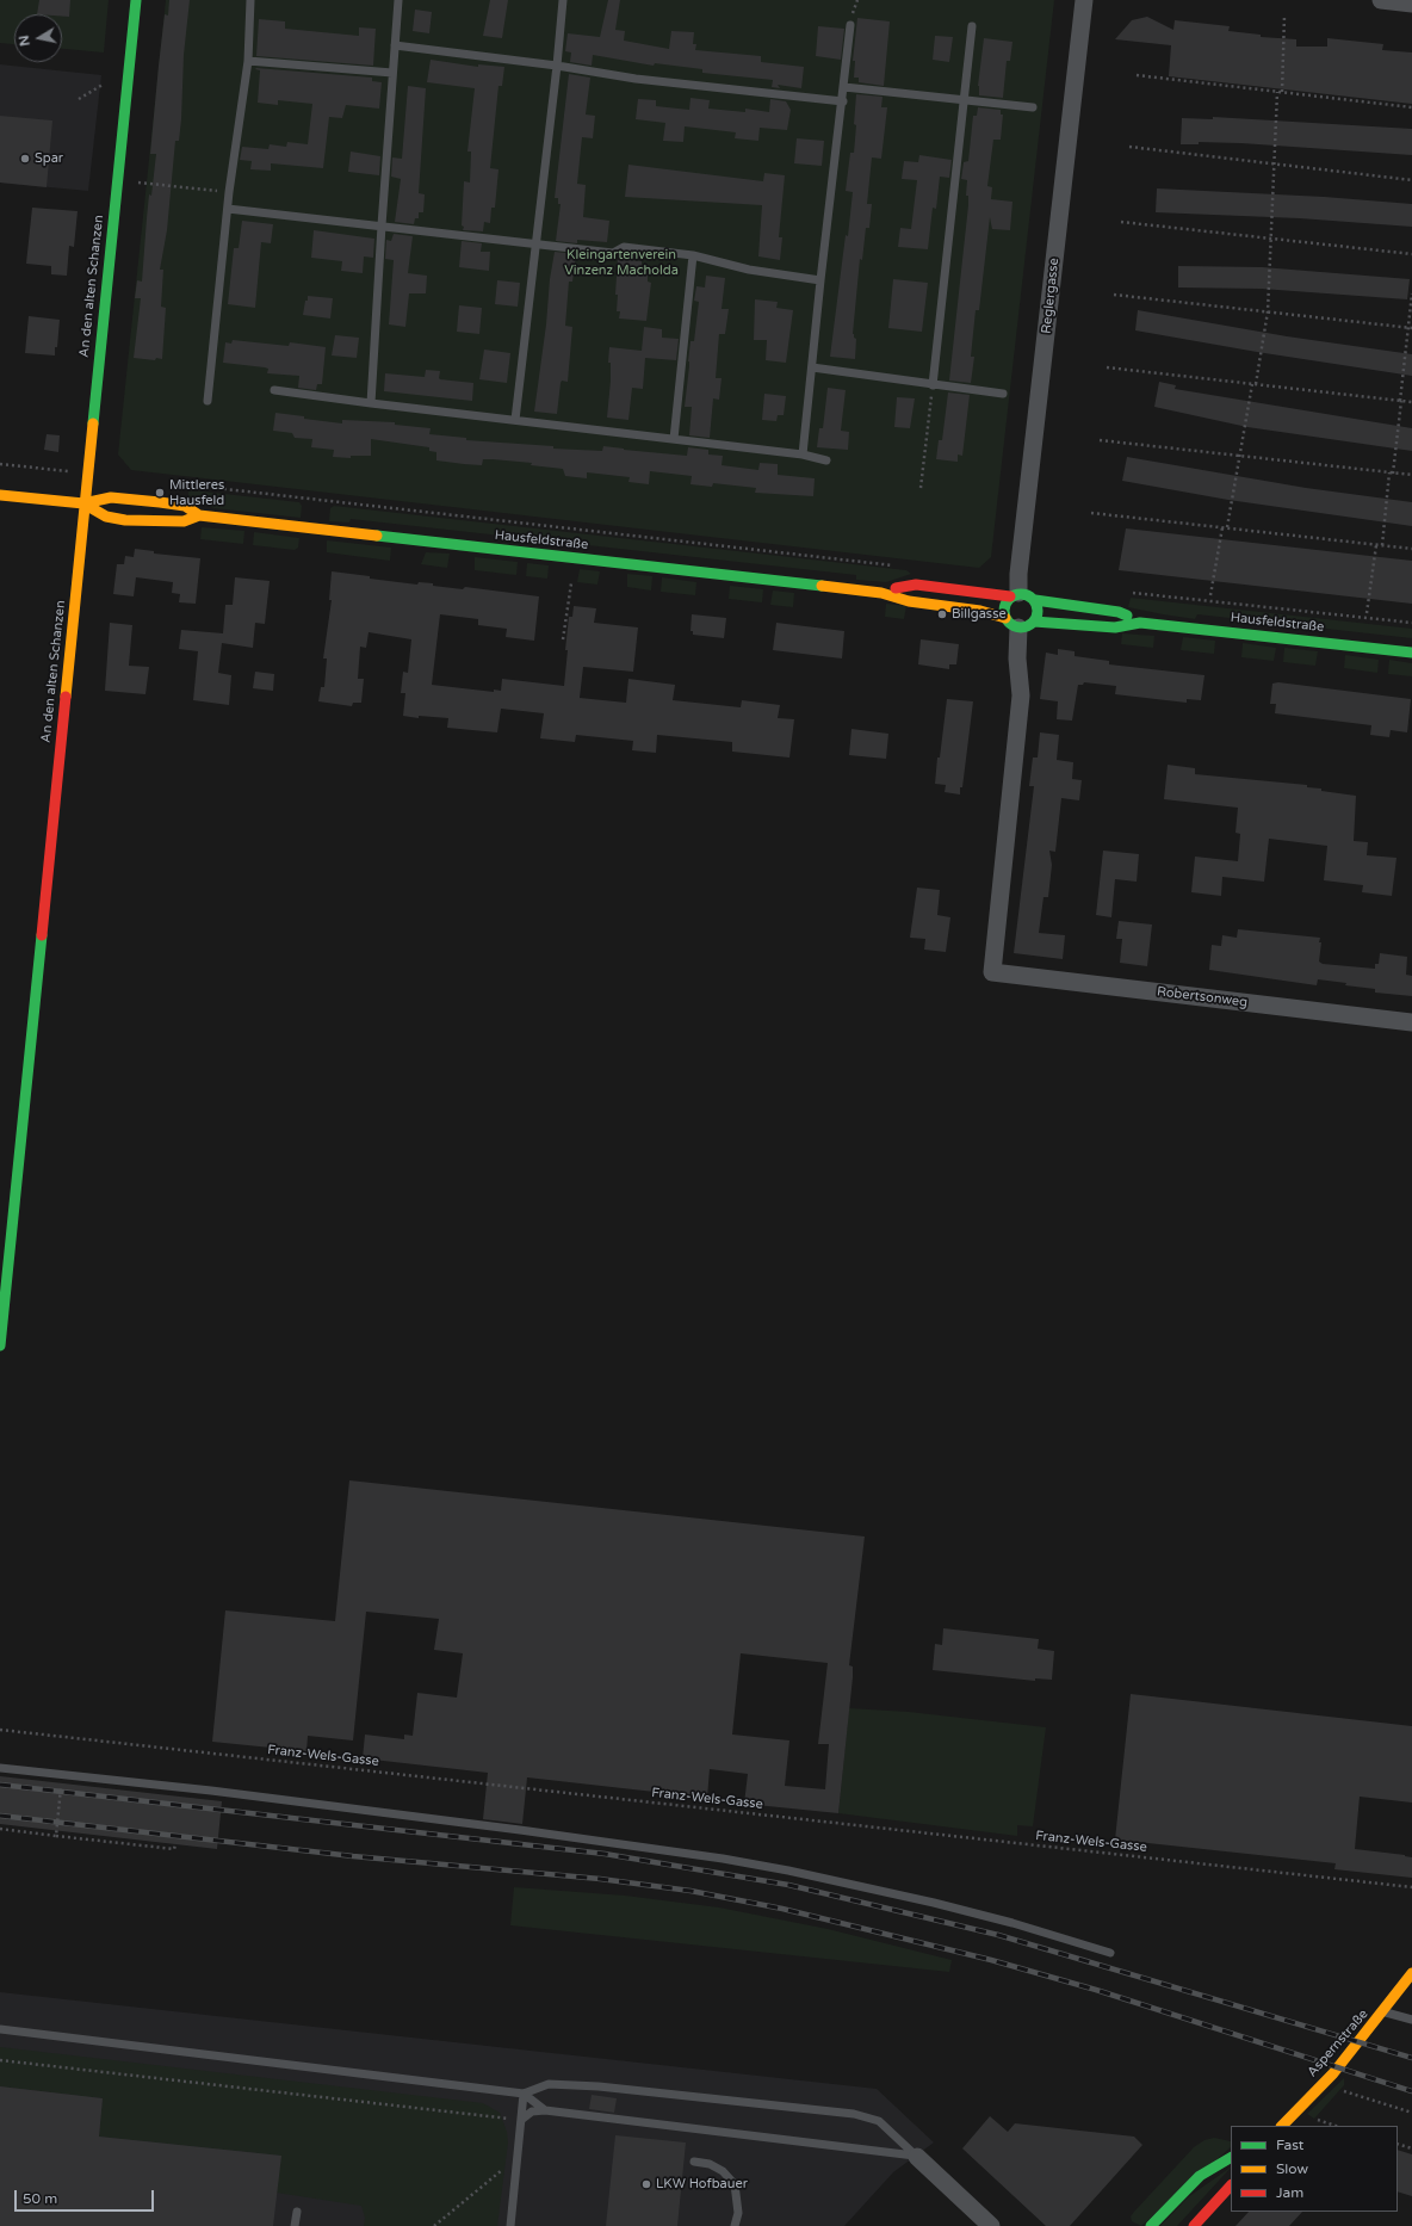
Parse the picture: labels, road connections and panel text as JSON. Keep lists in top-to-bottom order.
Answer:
{
  "streets": {
    "street": [
      "An den alten Schanzen",
      "Reglergasse",
      "Hausfeldstraße",
      "Robertsonweg",
      "Aspernstraße"
    ],
    "path": ["Franz-Wels-Gasse"]
  },
  "crossings": [
    ["An den alten Schanzen", "Hausfeldstraße"],
    ["Reglergasse", "Hausfeldstraße"],
    ["Reglergasse", "Robertsonweg"],
    ["Hausfeldstraße", "Robertsonweg"]
  ],
  "parks": ["Kleingartenverein Vinzenz Macholda"],
  "places": [
    "Spar",
    "Mittleres Hausfeld",
    "Billgasse",
    "LKW Hofbauer"
  ],
  "legend": ["Fast", "Slow", "Jam"],
  "scale_bar": "50 m",
  "north": "left"
}
